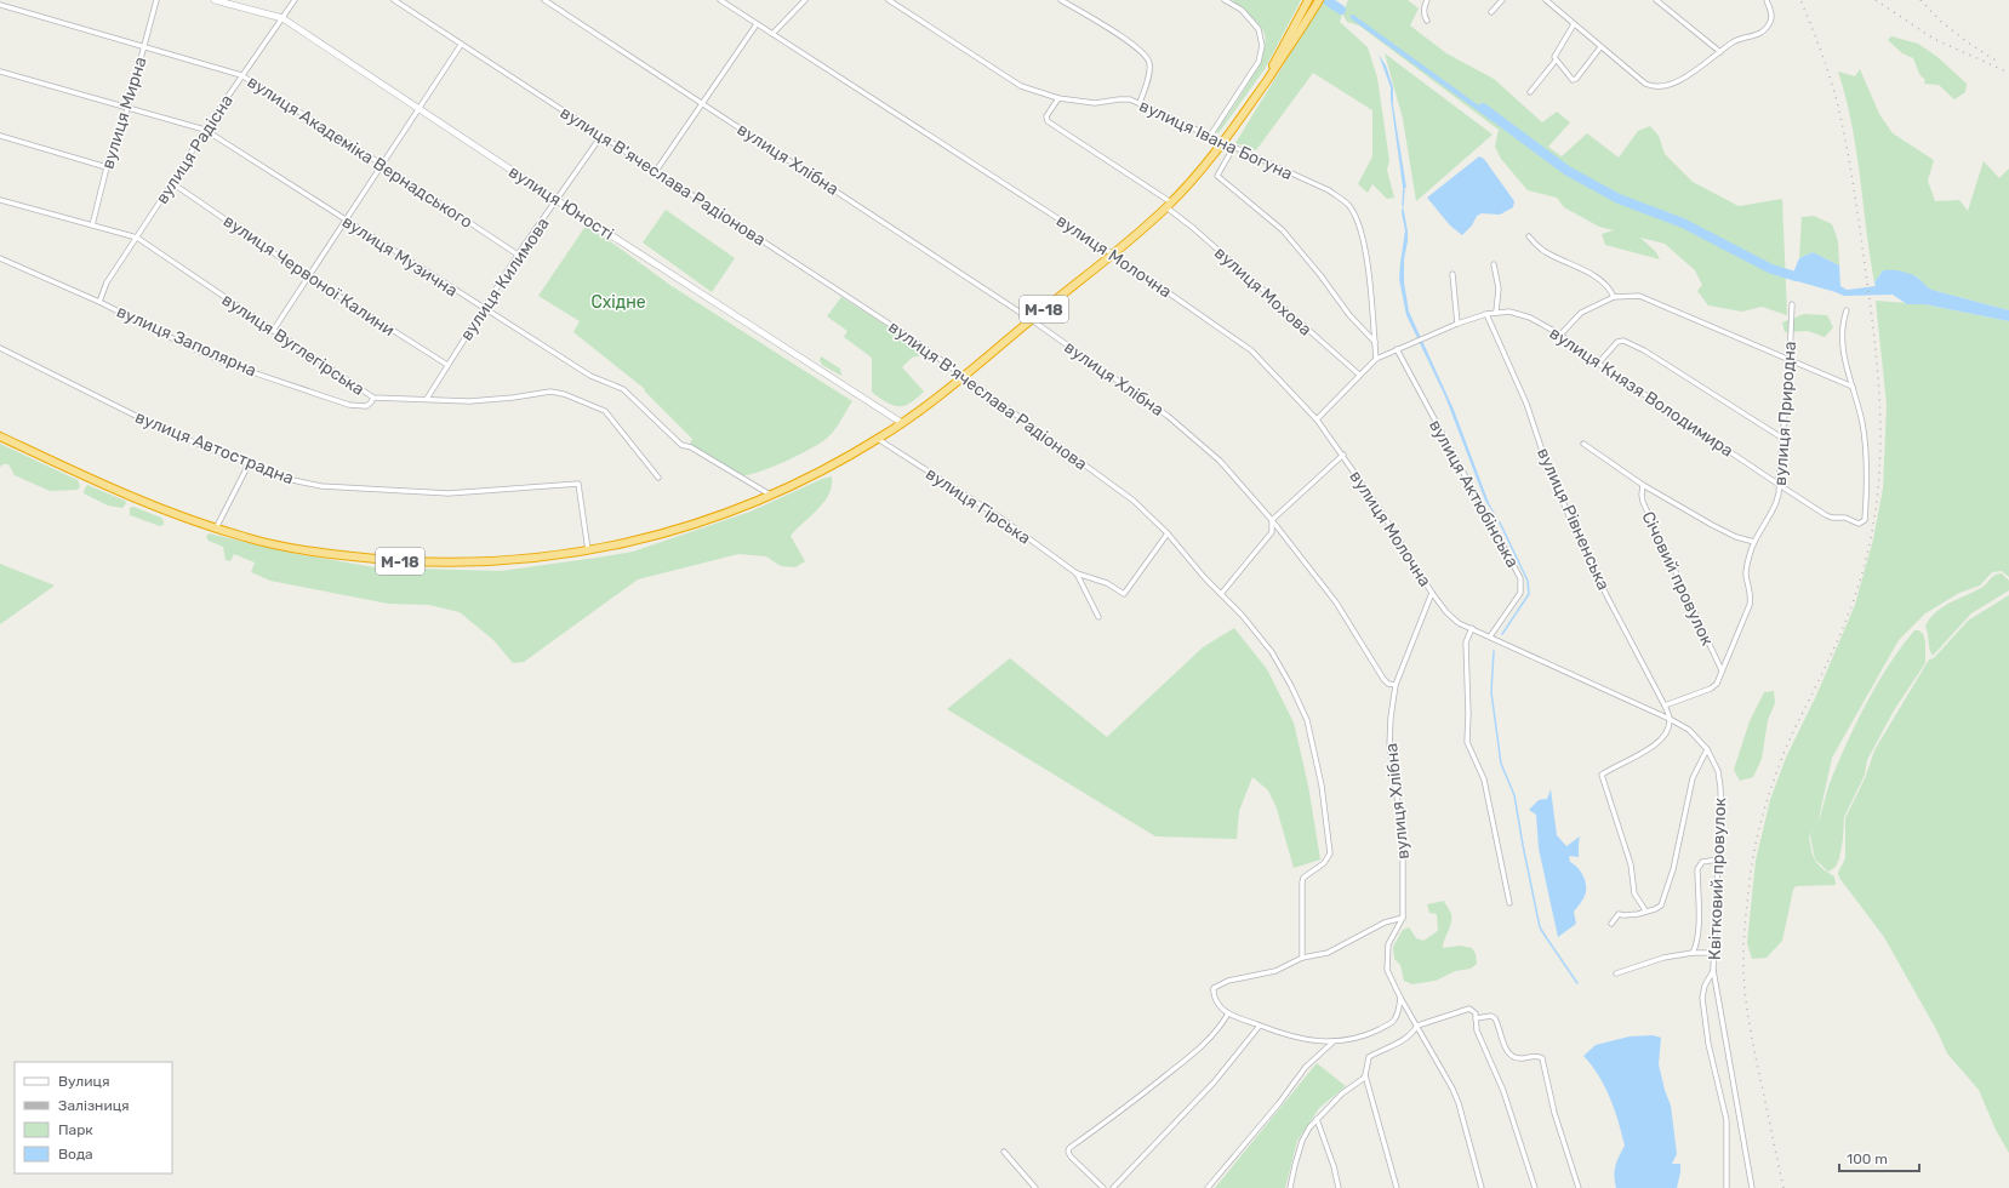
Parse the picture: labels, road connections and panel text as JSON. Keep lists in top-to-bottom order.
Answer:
{
  "streets": {
    "highway": ["М-18"],
    "street": [
      "вулиця Мирна",
      "вулиця Івана Богуна",
      "вулиця Радісна",
      "вулиця Академіка Вернадського",
      "вулиця Хлібна",
      "вулиця В'ячеслава Радіонова",
      "вулиця Юності",
      "вулиця Музична",
      "вулиця Молочна",
      "вулиця Червоної Калини",
      "вулиця Килимова",
      "вулиця Мохова",
      "вулиця Заполярна",
      "вулиця Вуглегірська",
      "вулиця Князя Володимира",
      "вулиця Природна",
      "вулиця Автострадна",
      "вулиця Актюбінська",
      "вулиця Гірська",
      "вулиця Рівненська",
      "Січовий провулок",
      "Квітковий провулок"
    ]
  },
  "crossings": [
    ["вулиця Мирна", "вулиця Академіка Вернадського"],
    ["вулиця Мирна", "вулиця Музична"],
    ["вулиця Мирна", "вулиця Вуглегірська"],
    ["вулиця Івана Богуна", "вулиця Мохова"],
    ["вулиця Івана Богуна", "М-18"],
    ["вулиця Радісна", "вулиця Академіка Вернадського"],
    ["вулиця Радісна", "вулиця Юності"],
    ["вулиця Радісна", "вулиця Музична"],
    ["вулиця Радісна", "вулиця Червоної Калини"],
    ["вулиця Радісна", "вулиця Заполярна"],
    ["вулиця Радісна", "вулиця Вуглегірська"],
    ["вулиця Академіка Вернадського", "вулиця Килимова"],
    ["вулиця Хлібна", "вулиця Молочна"],
    ["вулиця Хлібна", "М-18"],
    ["вулиця В'ячеслава Радіонова", "вулиця Килимова"],
    ["вулиця В'ячеслава Радіонова", "М-18"],
    ["вулиця В'ячеслава Радіонова", "вулиця Гірська"],
    ["вулиця Юності", "вулиця Килимова"],
    ["вулиця Юності", "М-18"],
    ["вулиця Музична", "вулиця Килимова"],
    ["вулиця Музична", "М-18"],
    ["вулиця Молочна", "М-18"],
    ["вулиця Молочна", "Квітковий провулок"],
    ["вулиця Червоної Калини", "вулиця Килимова"],
    ["вулиця Килимова", "вулиця Вуглегірська"],
    ["вулиця Мохова", "М-18"],
    ["М-18", "вулиця Автострадна"],
    ["М-18", "вулиця Гірська"],
    ["вулиця Заполярна", "вулиця Вуглегірська"],
    ["вулиця Князя Володимира", "вулиця Природна"],
    ["вулиця Князя Володимира", "вулиця Актюбінська"],
    ["вулиця Князя Володимира", "вулиця Рівненська"],
    ["вулиця Природна", "вулиця Рівненська"],
    ["вулиця Природна", "Січовий провулок"],
    ["вулиця Актюбінська", "Квітковий провулок"],
    ["вулиця Рівненська", "Квітковий провулок"]
  ],
  "parks": ["Східне"],
  "legend": [
    "Вулиця",
    "Залізниця",
    "Парк",
    "Вода"
  ],
  "scale_bar": "100 m"
}
